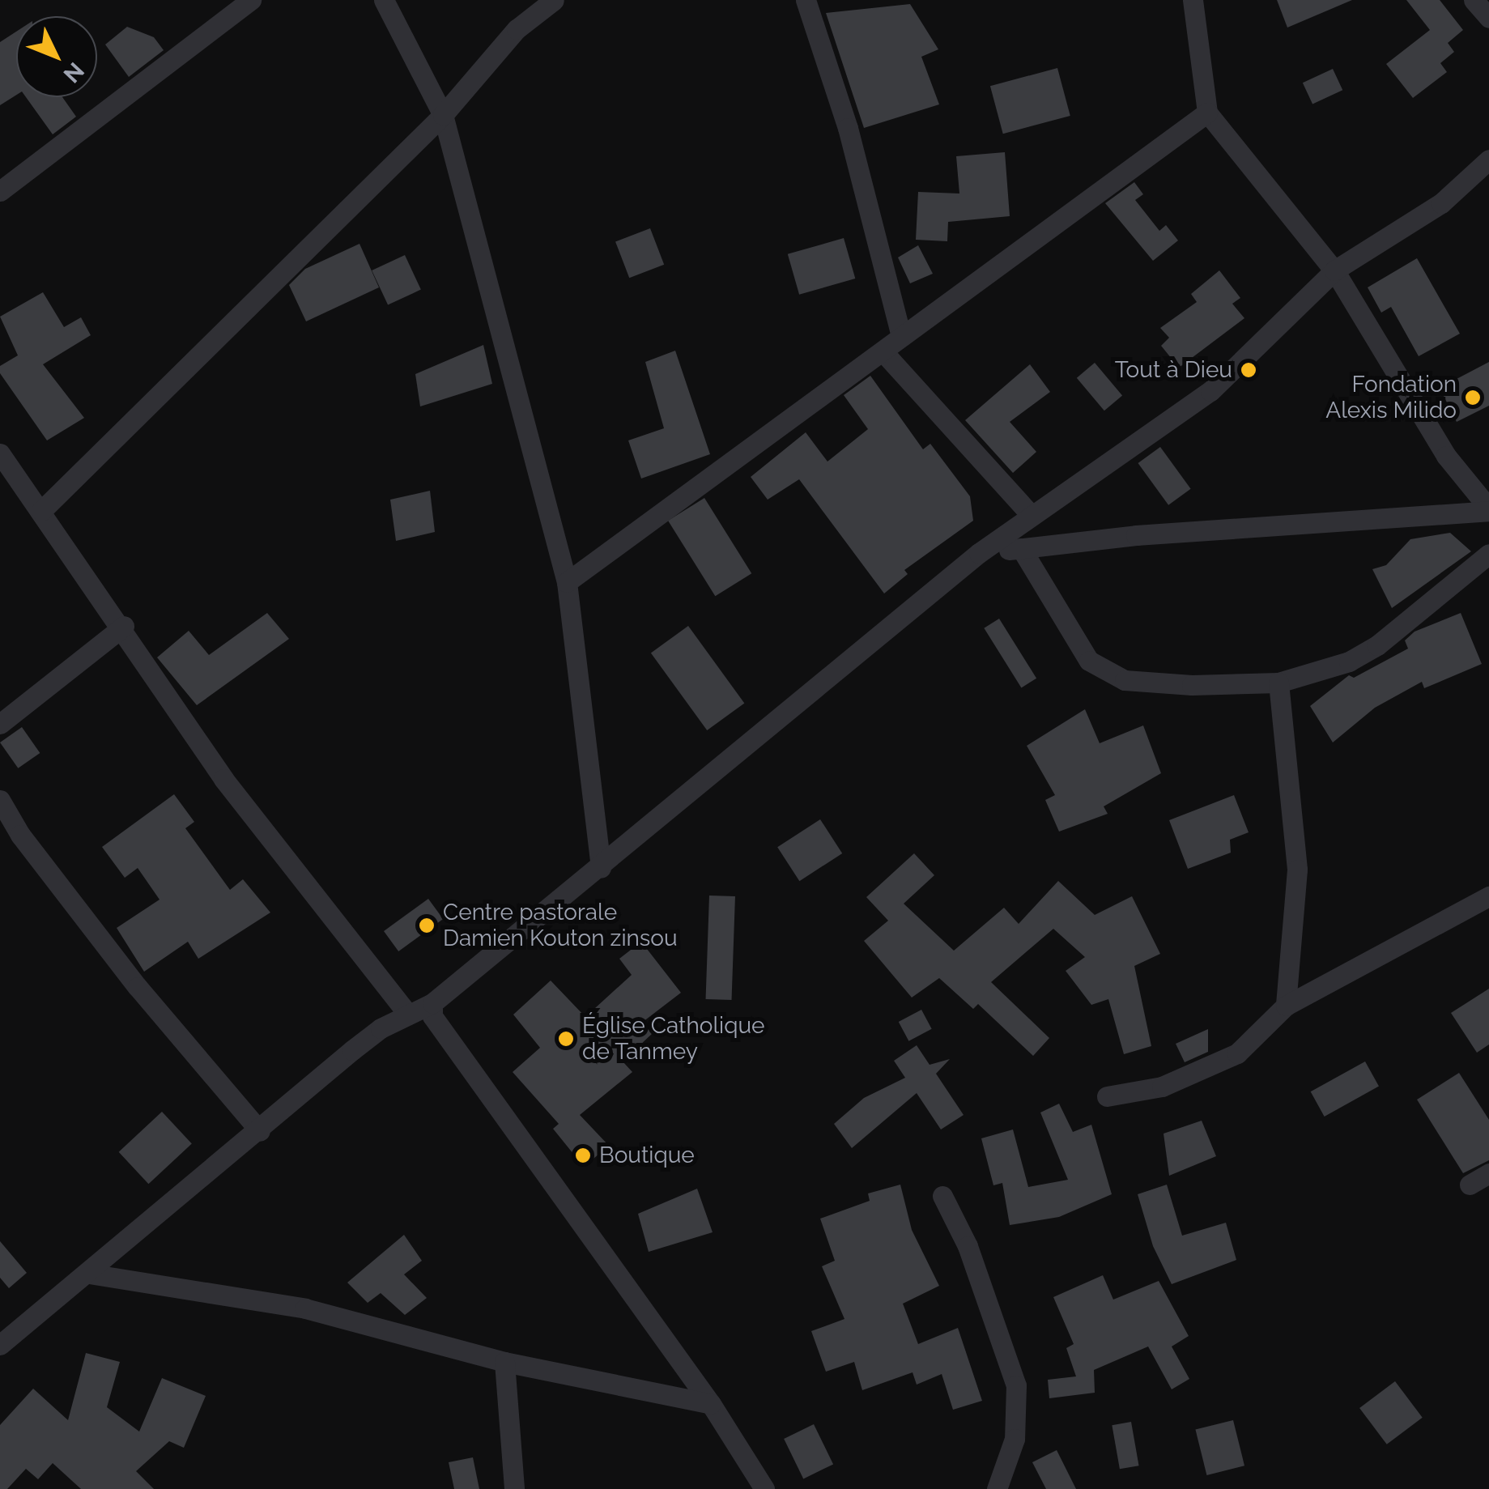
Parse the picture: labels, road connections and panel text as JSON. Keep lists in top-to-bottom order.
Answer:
{
  "places": [
    "Tout à Dieu",
    "Fondation Alexis Milido",
    "Centre pastorale Damien Kouton zinsou",
    "Église Catholique de Tanmey",
    "Boutique"
  ],
  "north": "bottom right"
}
